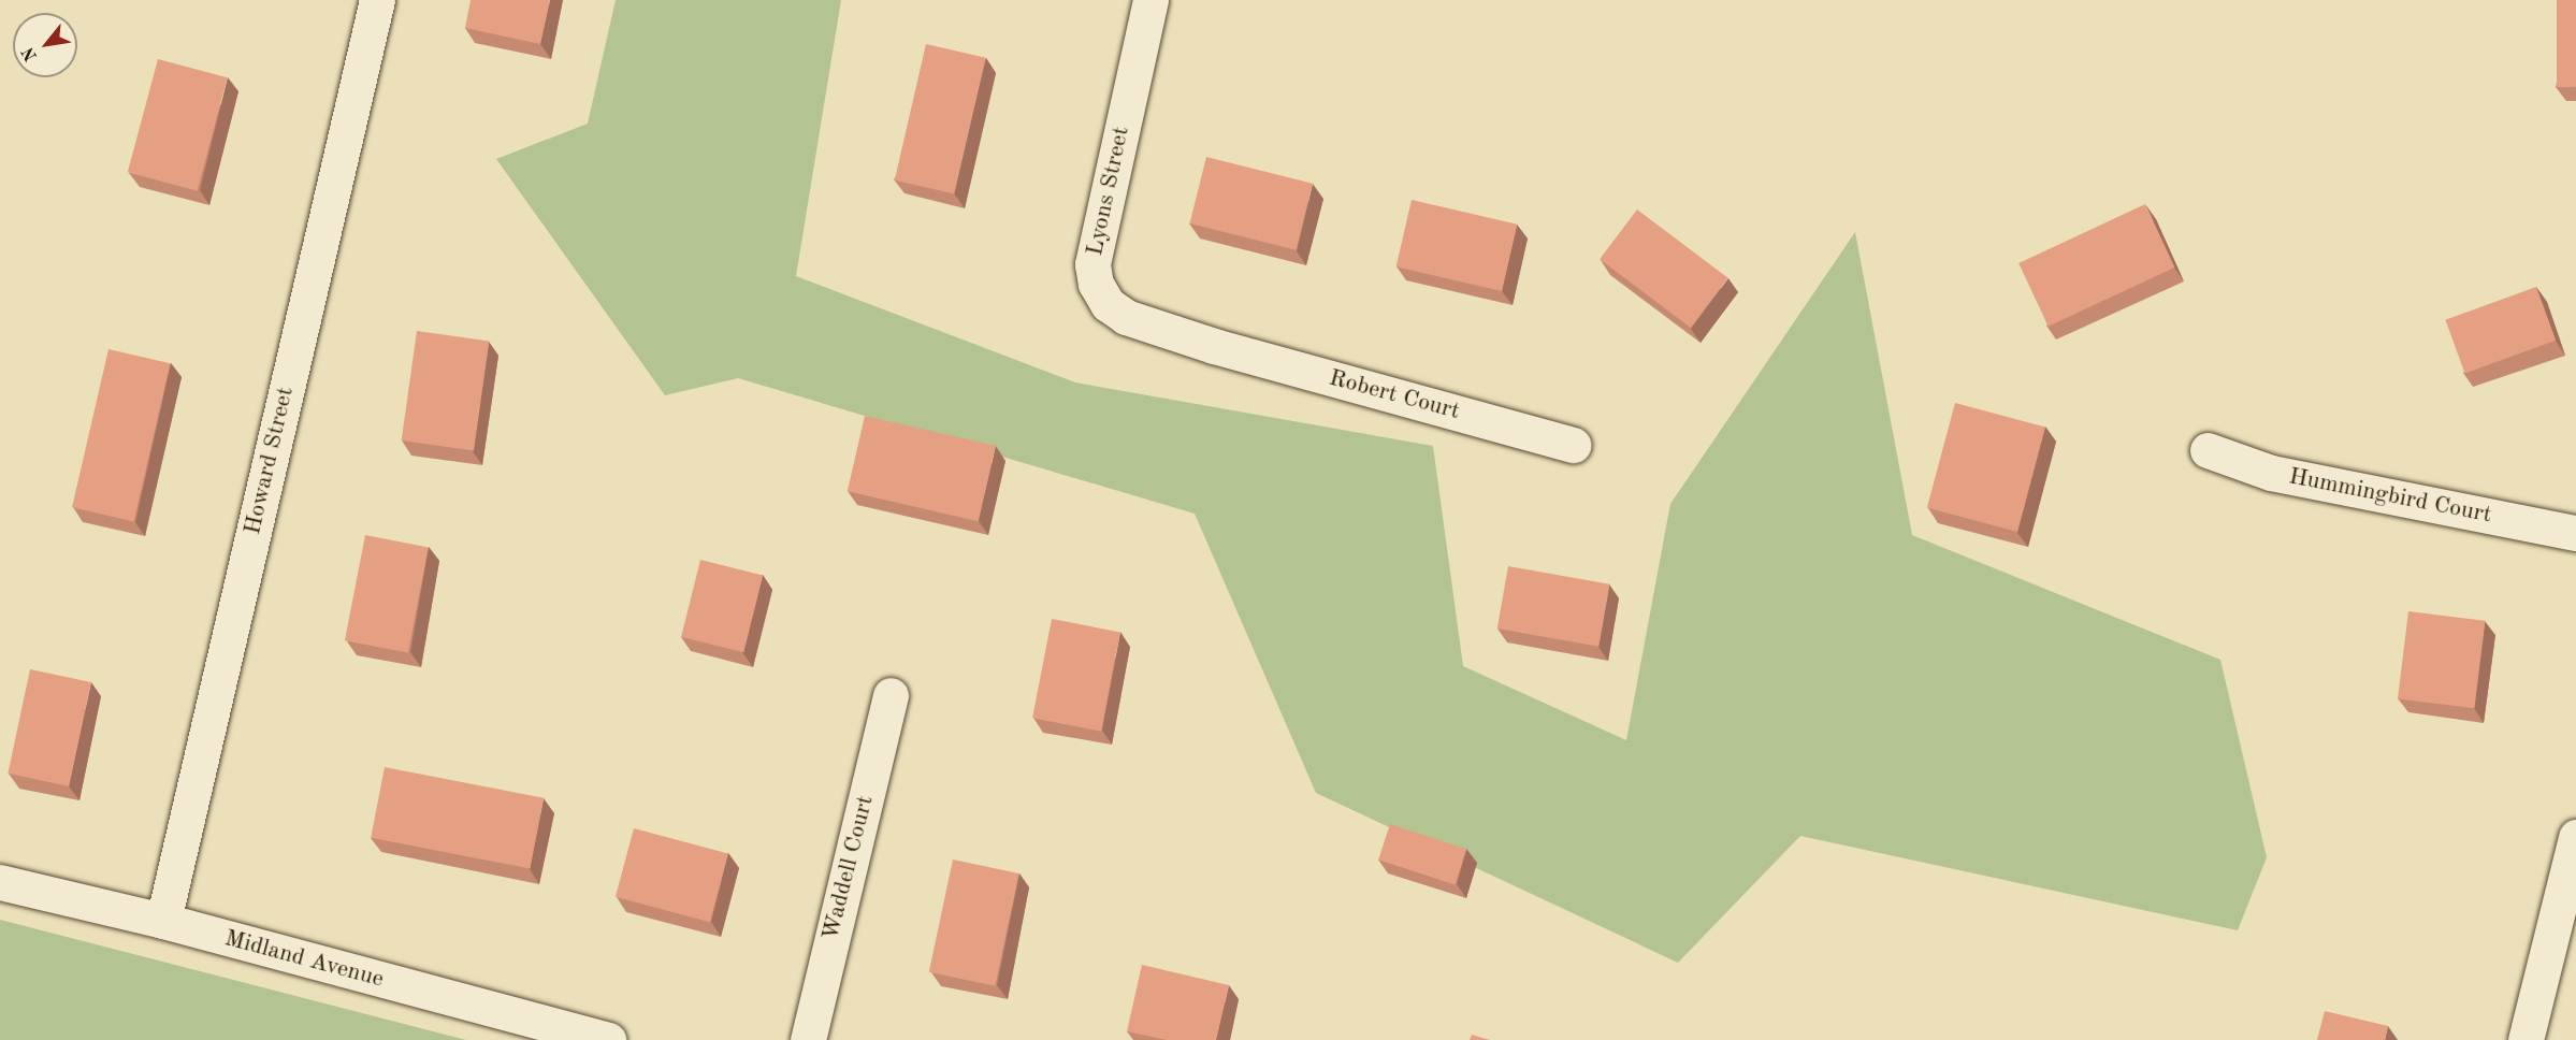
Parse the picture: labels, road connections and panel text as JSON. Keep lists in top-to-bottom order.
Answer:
{
  "streets": {
    "street": [
      "Lyons Street",
      "Robert Court",
      "Howard Street",
      "Hummingbird Court",
      "Waddell Court",
      "Midland Avenue"
    ]
  },
  "crossings": [
    ["Lyons Street", "Robert Court"],
    ["Howard Street", "Midland Avenue"]
  ],
  "north": "bottom left"
}
